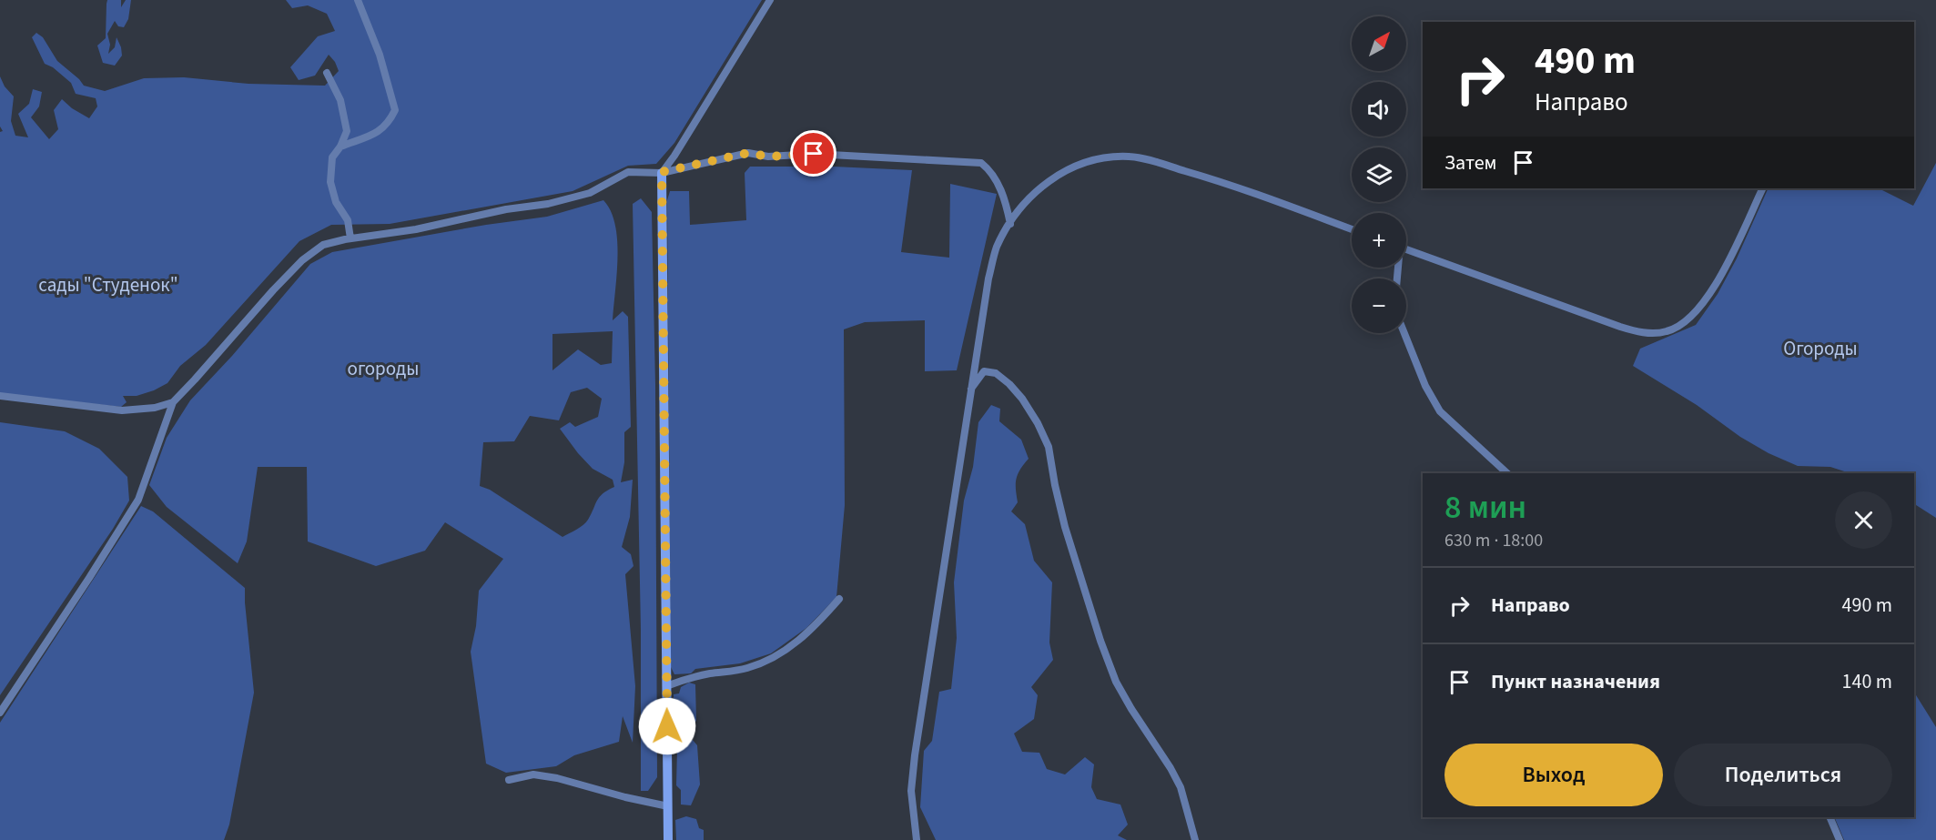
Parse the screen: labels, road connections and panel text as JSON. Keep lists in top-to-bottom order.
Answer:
{
  "parks": ["сады \"Студенок\"", "Огороды", "огороды"],
  "north": "top right",
  "page": {
    "map_buttons": ["+", "−"],
    "turn": ["490 m", "Направо"],
    "then": "Затем",
    "heading": ["8 мин", "630 m · 18:00"],
    "list": [
      {
        "name": "Направо",
        "value": "490 m"
      },
      {
        "name": "Пункт назначения",
        "value": "140 m"
      }
    ],
    "buttons": ["Выход", "Поделиться"]
  }
}
